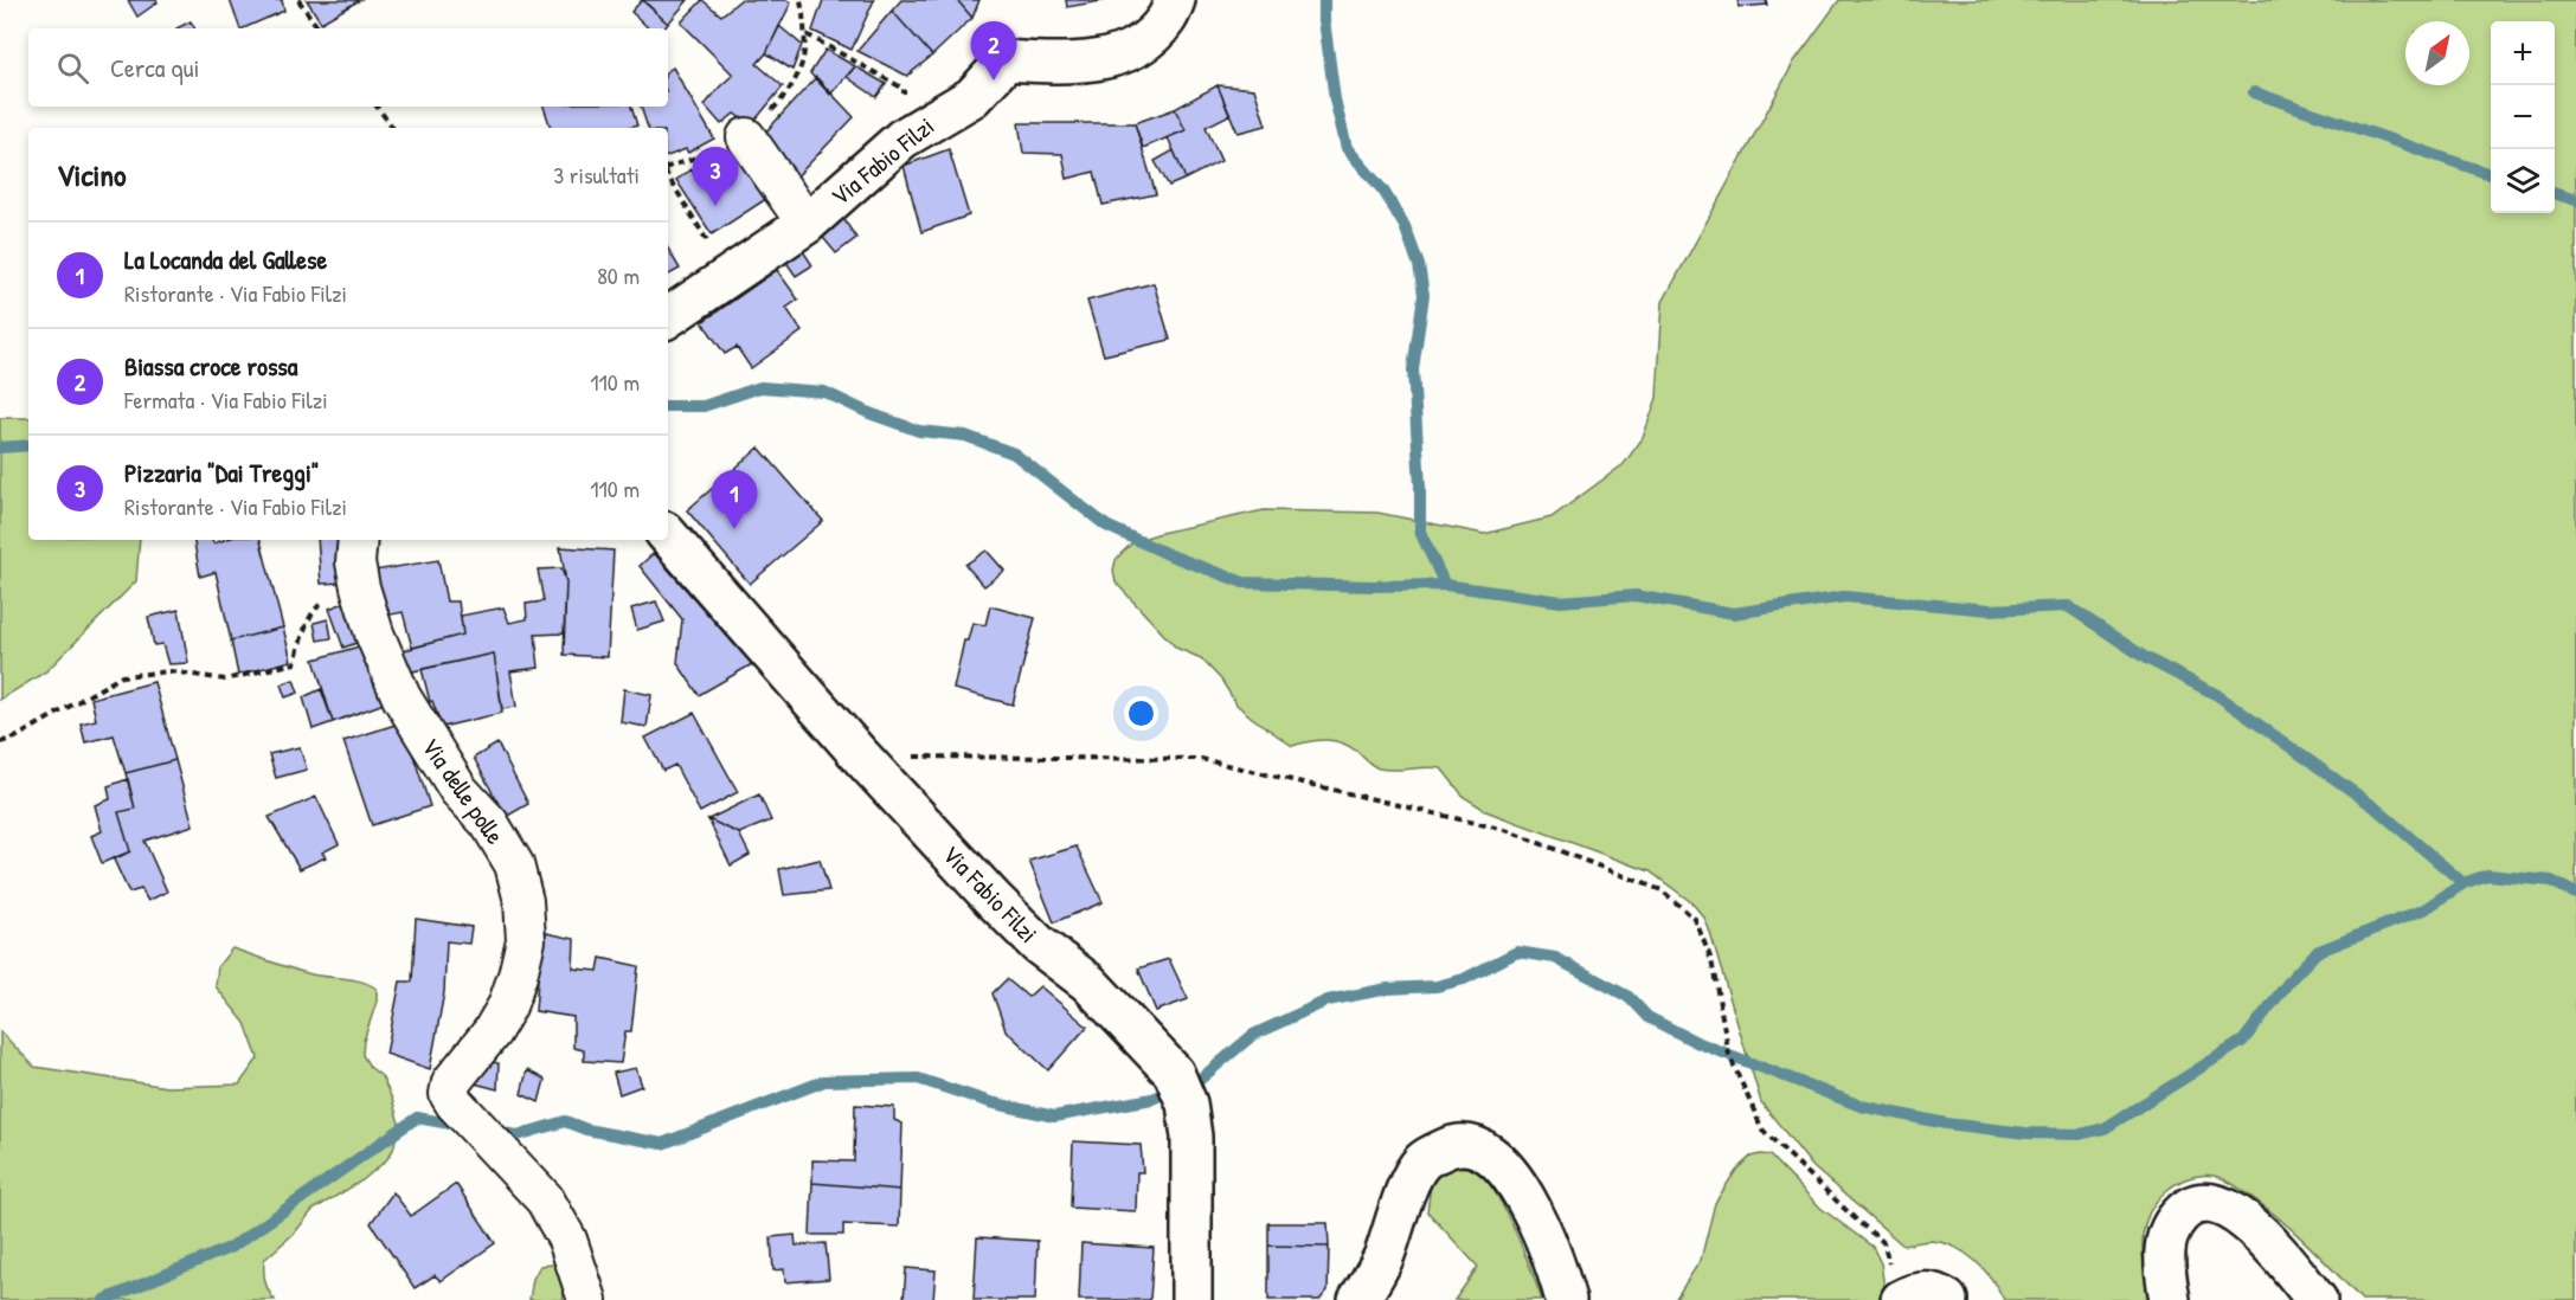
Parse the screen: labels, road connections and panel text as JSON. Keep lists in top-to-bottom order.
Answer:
{
  "streets": {
    "street": ["Via Fabio Filzi", "Via delle polle"]
  },
  "north": "top right",
  "page": {
    "map_buttons": ["+", "−"],
    "pins": ["2", "3", "1"],
    "search": "Cerca qui",
    "heading": ["Vicino", "3 risultati"],
    "list": [
      {
        "mark": "1",
        "name": "La Locanda del Gallese",
        "note": "Ristorante · Via Fabio Filzi",
        "value": "80 m"
      },
      {
        "mark": "2",
        "name": "Biassa croce rossa",
        "note": "Fermata · Via Fabio Filzi",
        "value": "110 m"
      },
      {
        "mark": "3",
        "name": "Pizzaria \"Dai Treggi\"",
        "note": "Ristorante · Via Fabio Filzi",
        "value": "110 m"
      }
    ]
  }
}
